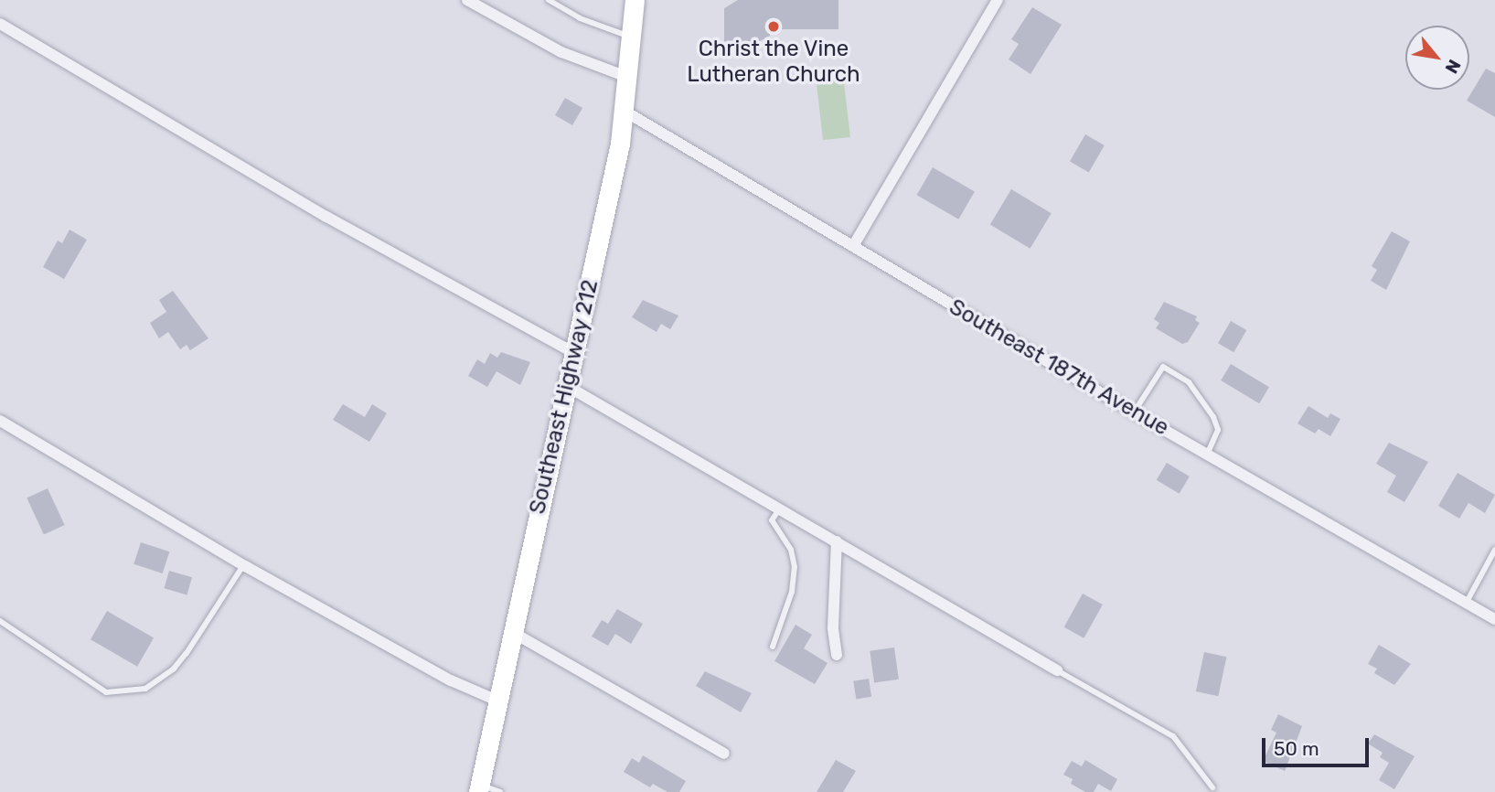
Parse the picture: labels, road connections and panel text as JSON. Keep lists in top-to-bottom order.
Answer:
{
  "streets": {
    "highway": ["Southeast Highway 212"],
    "street": ["Southeast 187th Avenue"]
  },
  "crossings": [
    ["Southeast 187th Avenue", "Southeast Highway 212"]
  ],
  "places": ["Christ the Vine Lutheran Church"],
  "scale_bar": "50 m",
  "north": "bottom right"
}
